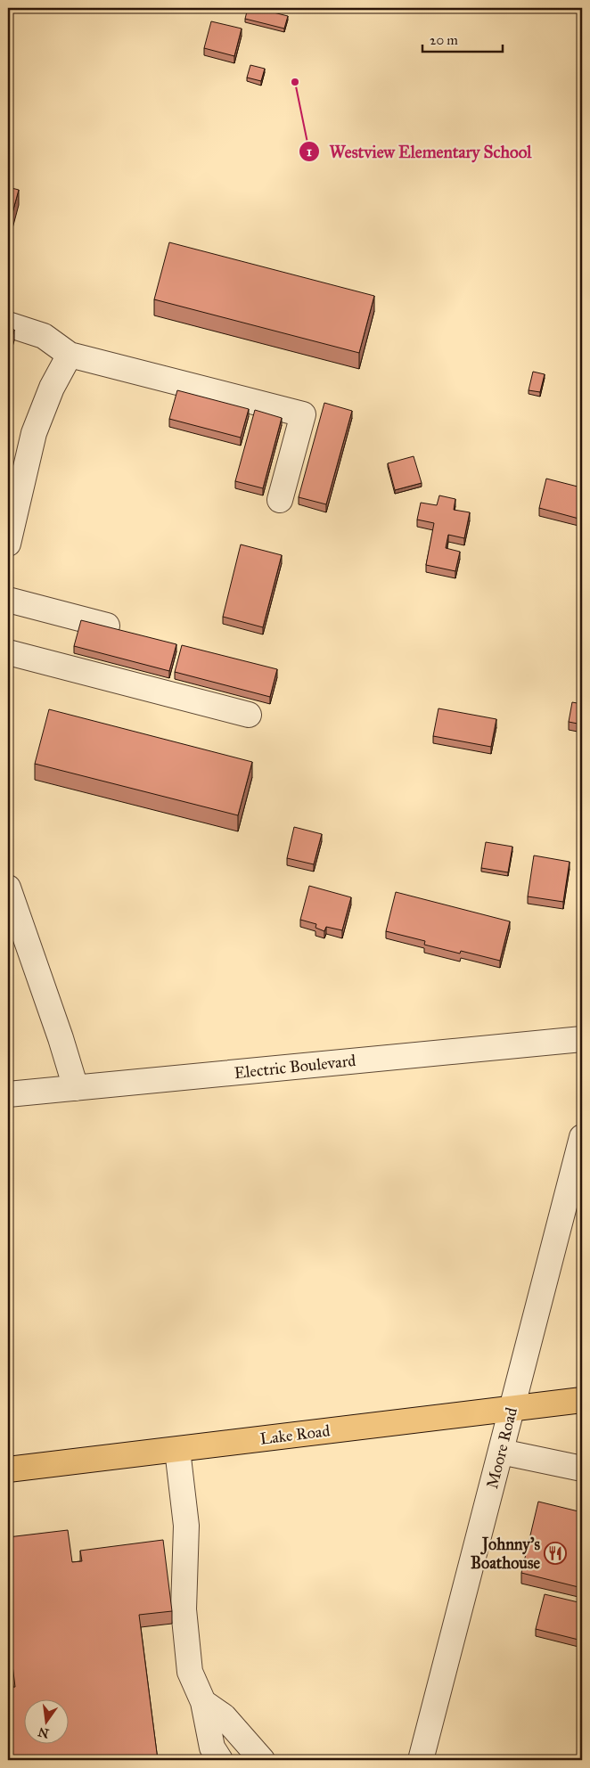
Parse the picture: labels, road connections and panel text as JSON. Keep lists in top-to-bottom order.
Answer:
{
  "streets": {
    "main road": ["Lake Road"],
    "street": ["Electric Boulevard", "Moore Road"]
  },
  "crossings": [
    ["Lake Road", "Moore Road"]
  ],
  "places": {
    "other": ["Westview Elementary School"],
    "restaurant": ["Johnny's Boathouse"]
  },
  "scale_bar": "20 m",
  "north": "bottom"
}
